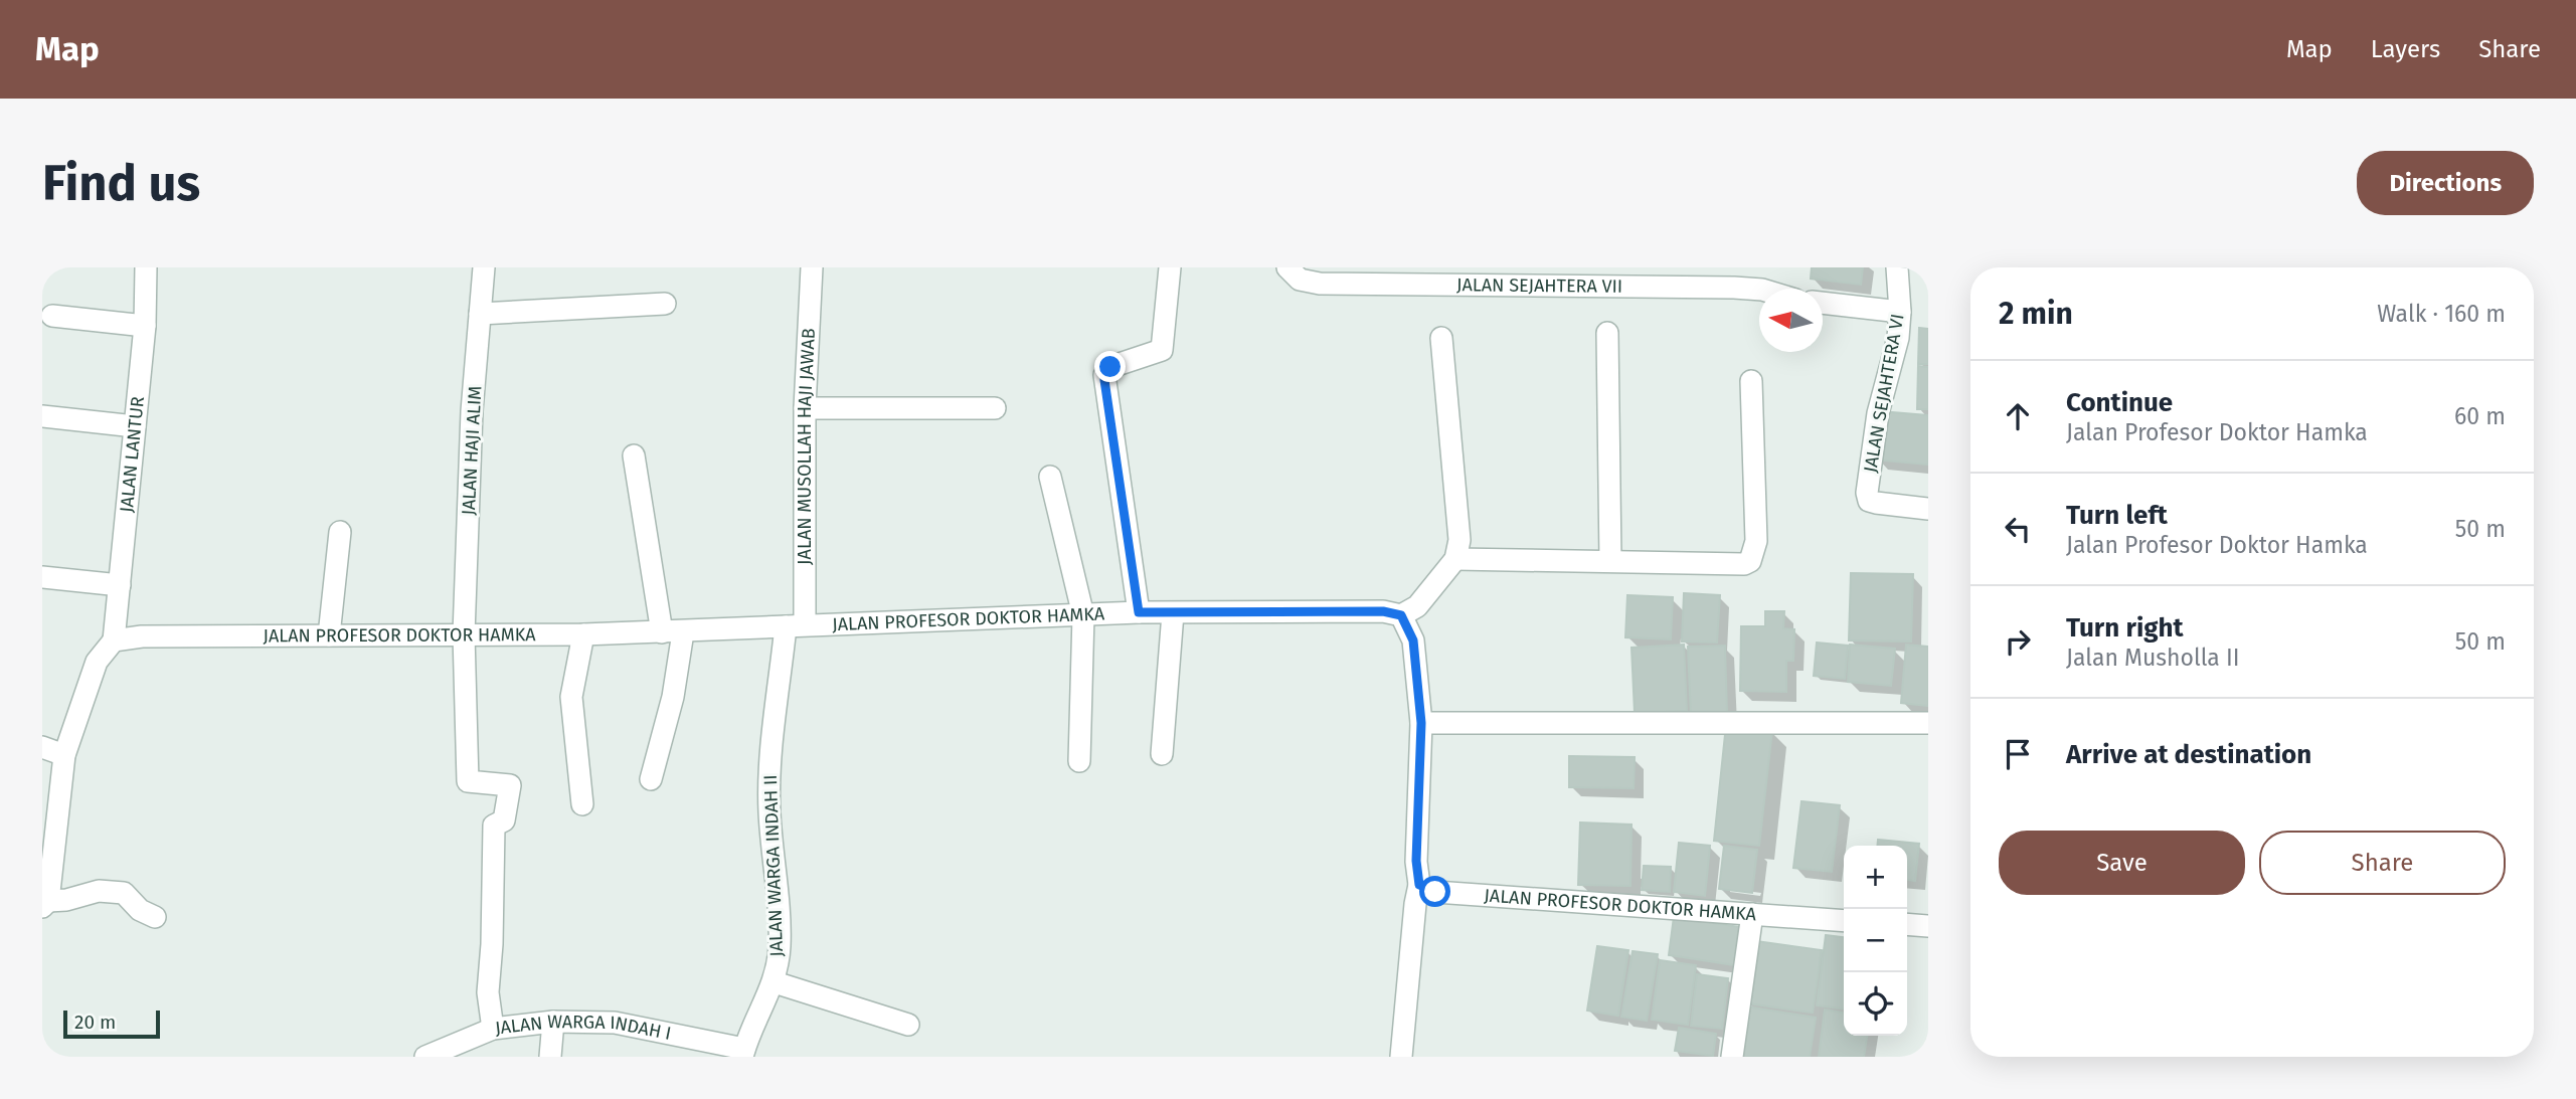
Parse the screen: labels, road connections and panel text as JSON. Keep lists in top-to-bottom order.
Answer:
{
  "streets": {
    "street": [
      "JALAN SEJAHTERA VII",
      "JALAN SEJAHTERA VI",
      "JALAN MUSOLLAH HAJI JAWAB",
      "JALAN HAJI ALIM",
      "JALAN LANTUR",
      "JALAN PROFESOR DOKTOR HAMKA",
      "JALAN WARGA INDAH II",
      "JALAN WARGA INDAH I"
    ]
  },
  "crossings": [
    ["JALAN MUSOLLAH HAJI JAWAB", "JALAN PROFESOR DOKTOR HAMKA"],
    ["JALAN MUSOLLAH HAJI JAWAB", "JALAN WARGA INDAH II"],
    ["JALAN HAJI ALIM", "JALAN PROFESOR DOKTOR HAMKA"],
    ["JALAN HAJI ALIM", "JALAN WARGA INDAH I"],
    ["JALAN LANTUR", "JALAN PROFESOR DOKTOR HAMKA"],
    ["JALAN PROFESOR DOKTOR HAMKA", "JALAN WARGA INDAH II"],
    ["JALAN WARGA INDAH II", "JALAN WARGA INDAH I"]
  ],
  "scale_bar": "20 m",
  "north": "left",
  "page": {
    "header": "Map",
    "nav": ["Map", "Layers", "Share"],
    "buttons": [
      "Directions",
      ["Save", "Share"]
    ],
    "title": "Find us",
    "heading": ["2 min", "Walk · 160 m"],
    "list": [
      ["Continue", "Jalan Profesor Doktor Hamka", "60 m"],
      ["Turn left", "Jalan Profesor Doktor Hamka", "50 m"],
      ["Turn right", "Jalan Musholla II", "50 m"],
      "Arrive at destination"
    ],
    "map_buttons": ["+", "−"],
    "scale": "20 m"
  }
}
